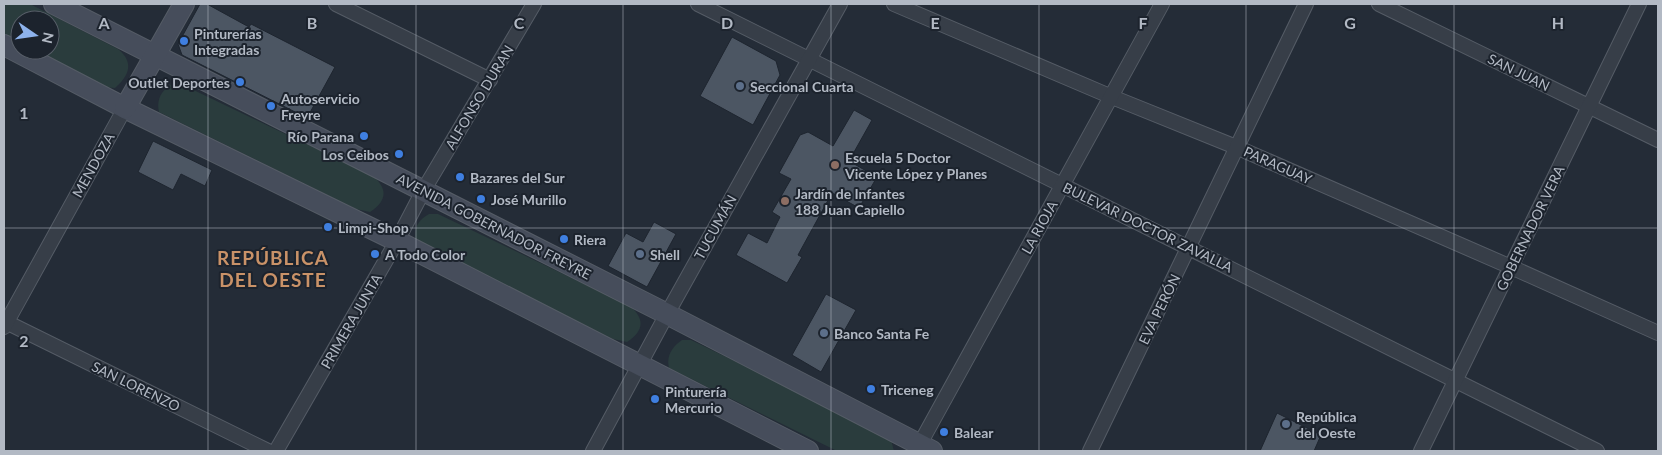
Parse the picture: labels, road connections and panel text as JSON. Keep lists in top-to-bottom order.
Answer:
{
  "streets": {
    "main road": ["MENDOZA", "AVENIDA GOBERNADOR FREYRE"],
    "street": [
      "SAN JUAN",
      "ALFONSO DURAN",
      "PARAGUAY",
      "TUCUMÁN",
      "LA RIOJA",
      "BULEVAR DOCTOR ZAVALLA",
      "GOBERNADOR VERA",
      "EVA PERÓN",
      "PRIMERA JUNTA",
      "SAN LORENZO"
    ]
  },
  "crossings": [
    ["SAN JUAN", "GOBERNADOR VERA"],
    ["ALFONSO DURAN", "AVENIDA GOBERNADOR FREYRE"],
    ["ALFONSO DURAN", "PRIMERA JUNTA"],
    ["MENDOZA", "AVENIDA GOBERNADOR FREYRE"],
    ["MENDOZA", "SAN LORENZO"],
    ["PARAGUAY", "LA RIOJA"],
    ["PARAGUAY", "GOBERNADOR VERA"],
    ["PARAGUAY", "EVA PERÓN"],
    ["AVENIDA GOBERNADOR FREYRE", "TUCUMÁN"],
    ["AVENIDA GOBERNADOR FREYRE", "LA RIOJA"],
    ["AVENIDA GOBERNADOR FREYRE", "PRIMERA JUNTA"],
    ["TUCUMÁN", "BULEVAR DOCTOR ZAVALLA"],
    ["LA RIOJA", "BULEVAR DOCTOR ZAVALLA"],
    ["BULEVAR DOCTOR ZAVALLA", "GOBERNADOR VERA"],
    ["BULEVAR DOCTOR ZAVALLA", "EVA PERÓN"]
  ],
  "districts": ["REPÚBLICA DEL OESTE"],
  "places": [
    "Pinturerías Integradas",
    "Outlet Deportes",
    "Seccional Cuarta",
    "Autoservicio Freyre",
    "Río Parana",
    "Los Ceibos",
    "Escuela 5 Doctor Vicente López y Planes",
    "Bazares del Sur",
    "José Murillo",
    "Jardín de Infantes 188 Juan Capiello",
    "Limpi-Shop",
    "Riera",
    "A Todo Color",
    "Shell",
    "Banco Santa Fe",
    "Triceneg",
    "Pinturería Mercurio",
    "República del Oeste",
    "Balear"
  ],
  "north": "right",
  "grid": {
    "columns": [
      "A",
      "B",
      "C",
      "D",
      "E",
      "F",
      "G",
      "H"
    ],
    "rows": ["1", "2"]
  }
}
